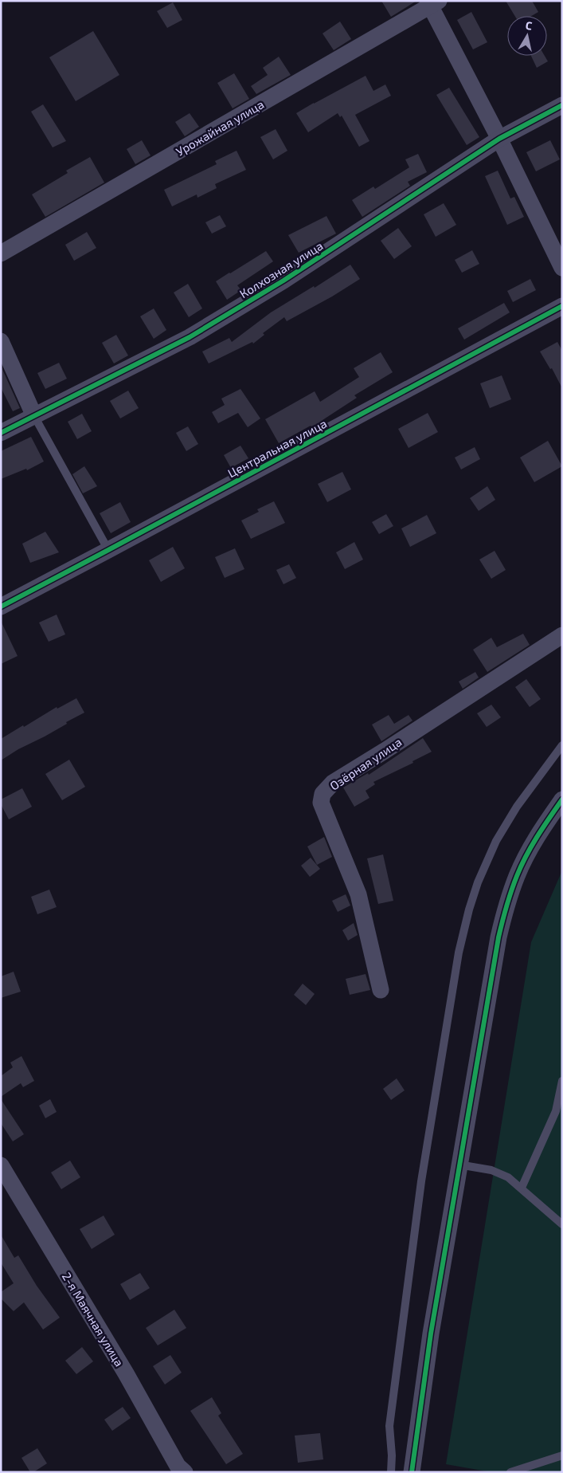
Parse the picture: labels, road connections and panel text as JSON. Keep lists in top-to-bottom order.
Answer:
{
  "streets": {
    "street": [
      "Урожайная улица",
      "Колхозная улица",
      "Центральная улица",
      "Озёрная улица",
      "2-я Маячная улица"
    ]
  },
  "north": "top"
}
